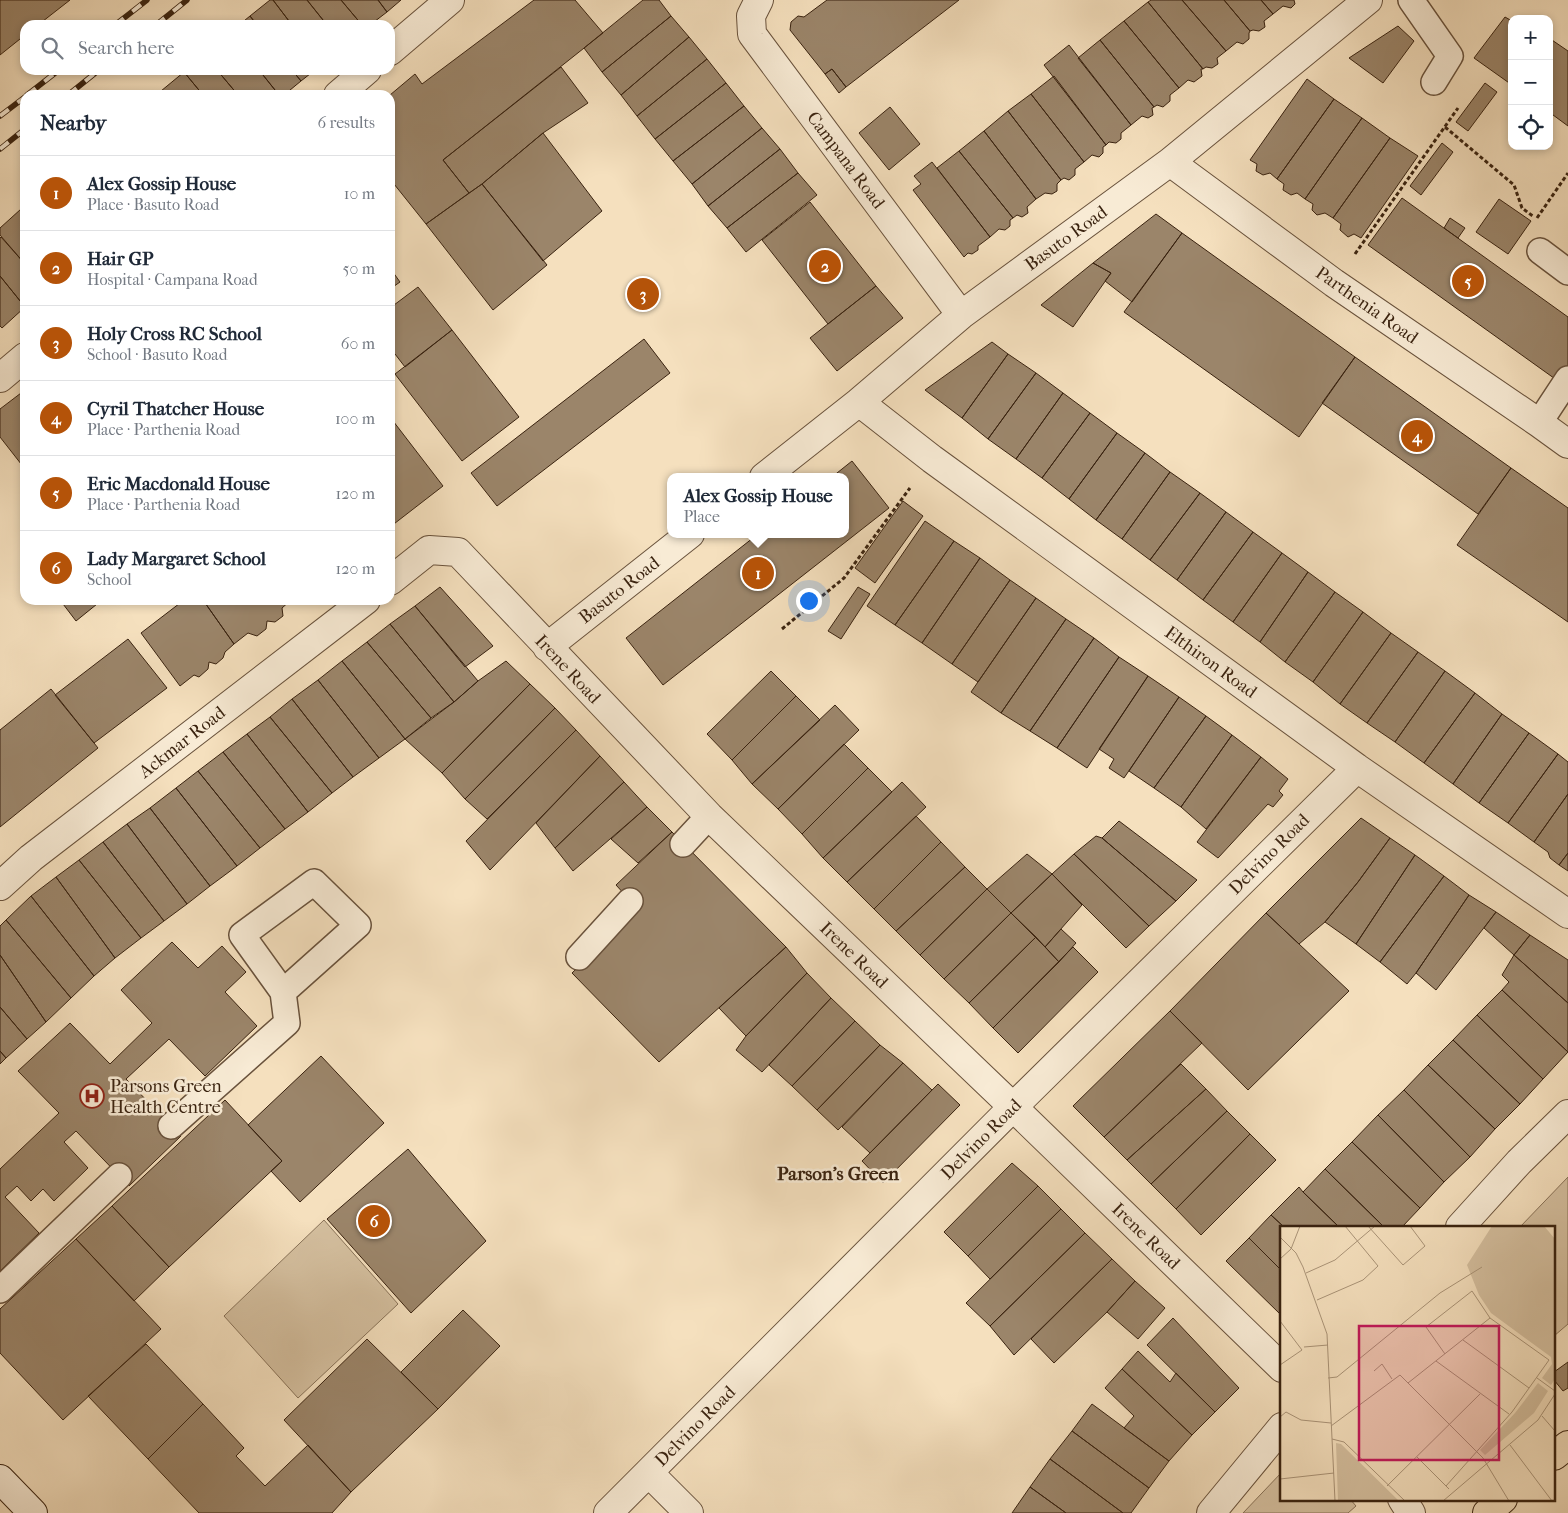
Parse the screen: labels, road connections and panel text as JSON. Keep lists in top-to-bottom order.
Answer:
{
  "streets": {
    "street": [
      "Campana Road",
      "Basuto Road",
      "Parthenia Road",
      "Elthiron Road",
      "Irene Road",
      "Ackmar Road",
      "Delvino Road"
    ]
  },
  "crossings": [
    ["Campana Road", "Basuto Road"],
    ["Basuto Road", "Parthenia Road"],
    ["Basuto Road", "Elthiron Road"],
    ["Basuto Road", "Irene Road"],
    ["Elthiron Road", "Delvino Road"],
    ["Irene Road", "Delvino Road"]
  ],
  "districts": ["Parson's Green"],
  "places": {
    "hospital": ["Parsons Green Health Centre"]
  },
  "page": {
    "map_buttons": ["+", "−"],
    "search": "Search here",
    "heading": ["Nearby", "6 results"],
    "list": [
      {
        "mark": "1",
        "name": "Alex Gossip House",
        "note": "Place · Basuto Road",
        "value": "10 m"
      },
      {
        "mark": "2",
        "name": "Hair GP",
        "note": "Hospital · Campana Road",
        "value": "50 m"
      },
      {
        "mark": "3",
        "name": "Holy Cross RC School",
        "note": "School · Basuto Road",
        "value": "60 m"
      },
      {
        "mark": "4",
        "name": "Cyril Thatcher House",
        "note": "Place · Parthenia Road",
        "value": "100 m"
      },
      {
        "mark": "5",
        "name": "Eric Macdonald House",
        "note": "Place · Parthenia Road",
        "value": "120 m"
      },
      {
        "mark": "6",
        "name": "Lady Margaret School",
        "note": "School",
        "value": "120 m"
      }
    ],
    "pins": [
      "2",
      "5",
      "3",
      "4",
      "1",
      "6"
    ],
    "popup": ["Alex Gossip House", "Place"]
  }
}
